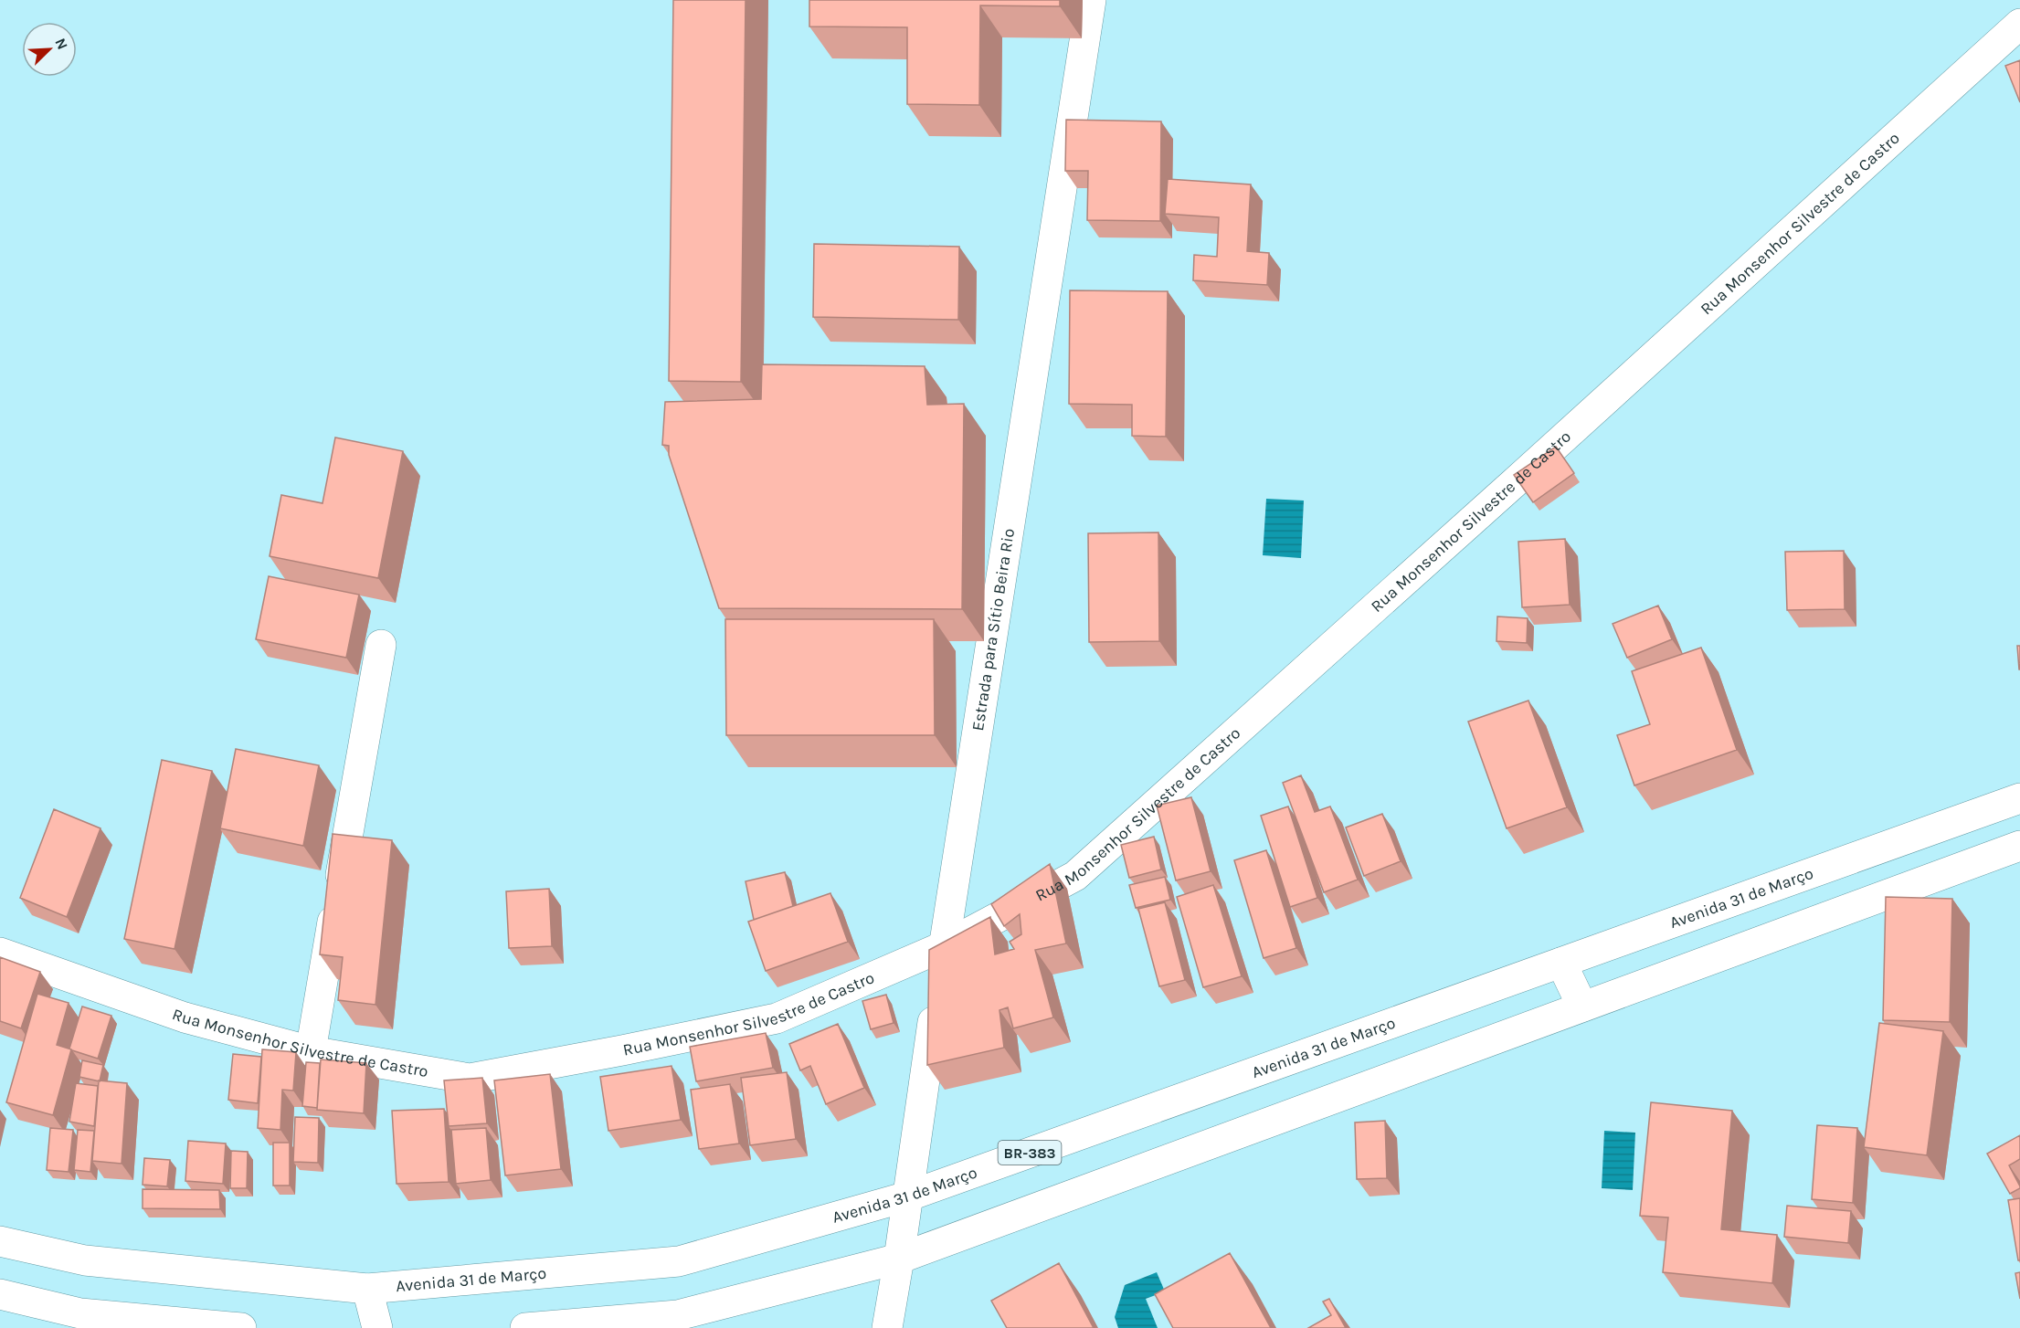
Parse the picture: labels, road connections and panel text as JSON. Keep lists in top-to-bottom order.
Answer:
{
  "streets": {
    "street": [
      "Rua Monsenhor Silvestre de Castro",
      "Estrada para Sítio Beira Rio",
      "Avenida 31 de Março",
      "BR-383"
    ]
  },
  "crossings": [
    ["Rua Monsenhor Silvestre de Castro", "Estrada para Sítio Beira Rio"],
    ["Estrada para Sítio Beira Rio", "Avenida 31 de Março"]
  ],
  "north": "top right"
}
